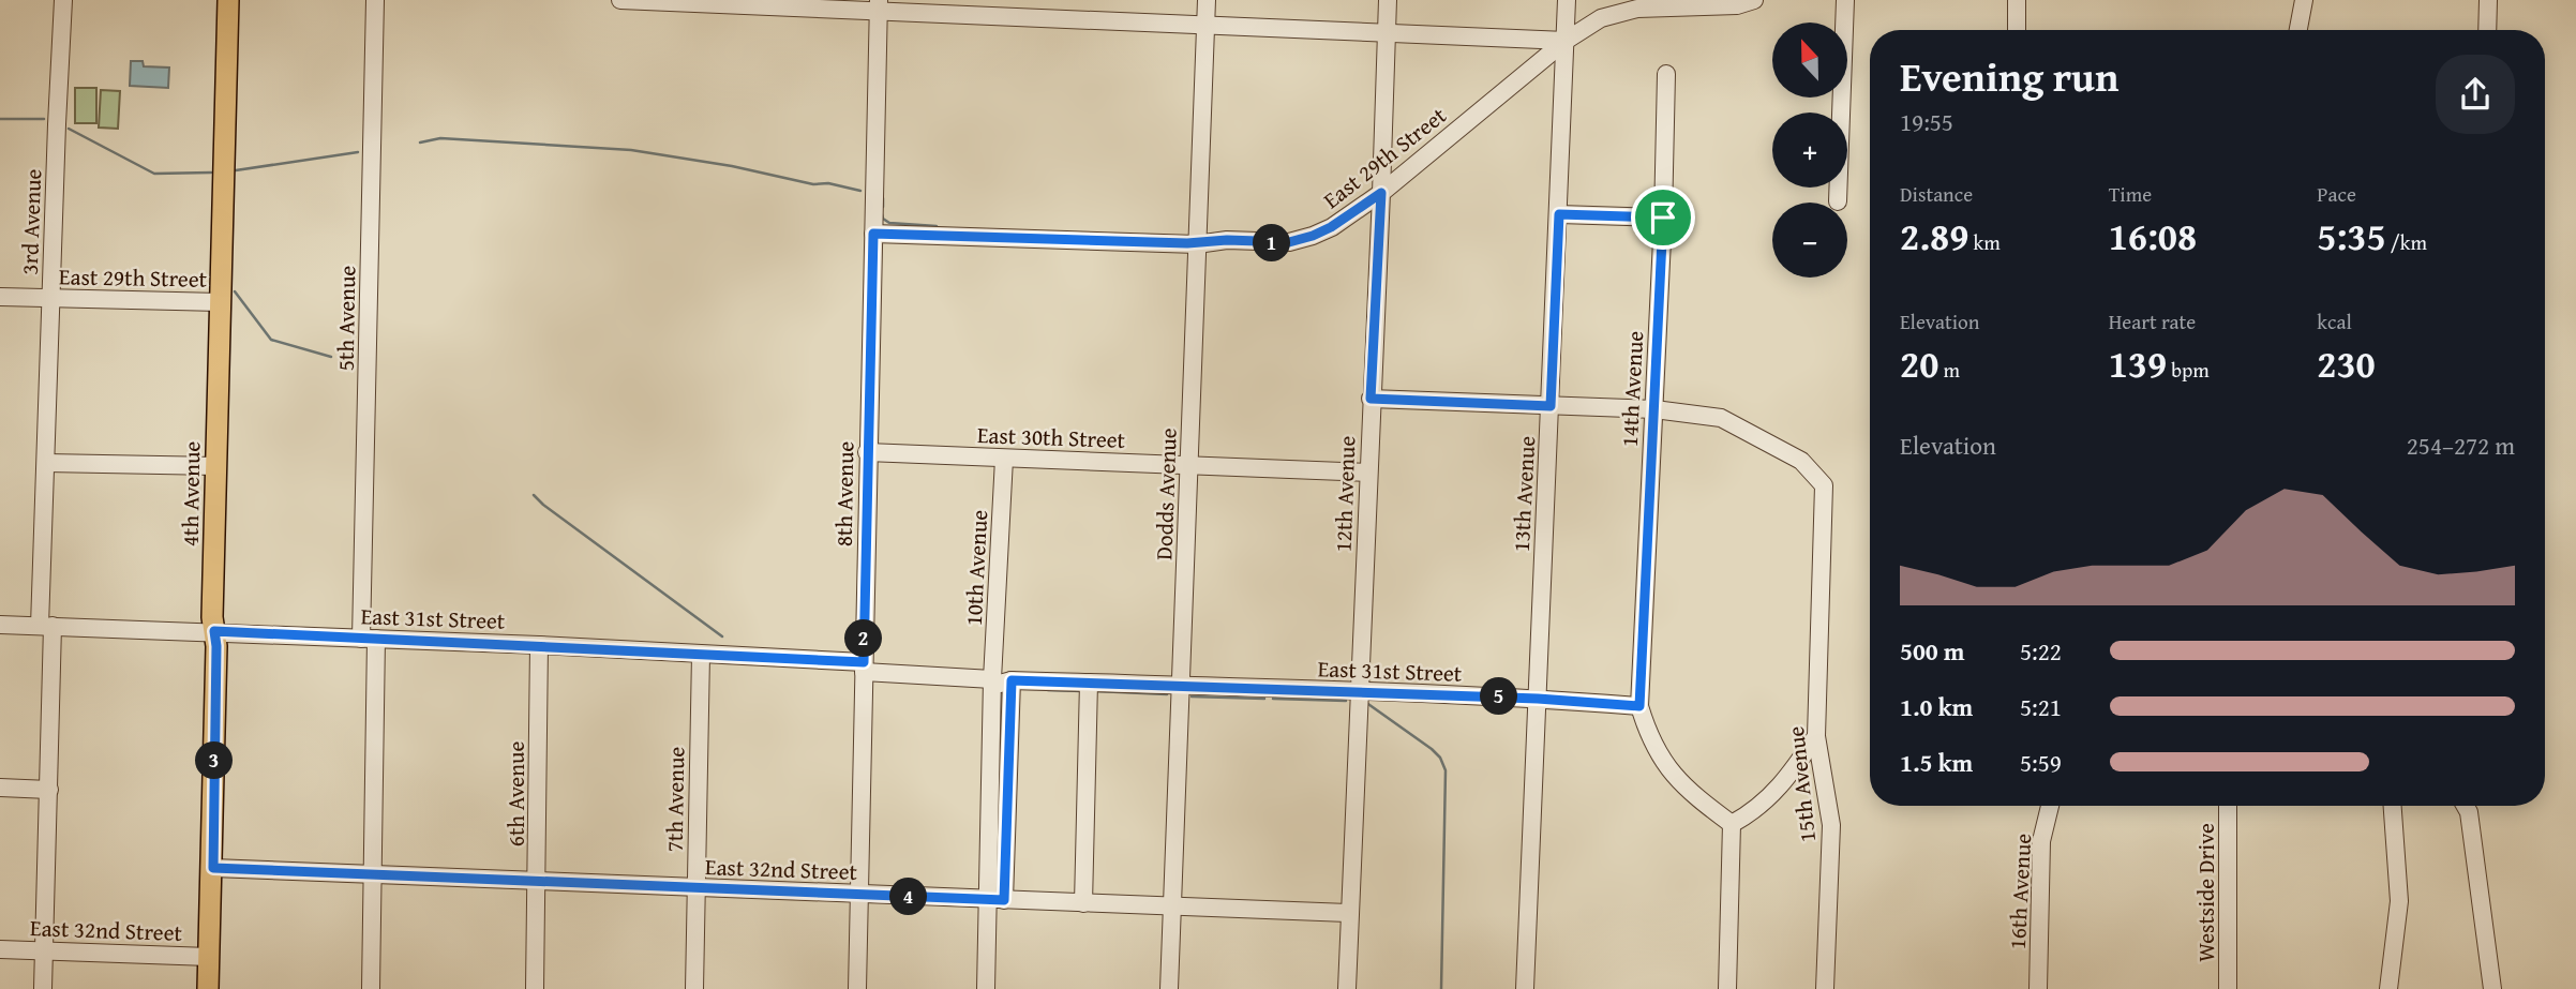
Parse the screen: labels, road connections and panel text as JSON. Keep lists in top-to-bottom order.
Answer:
{
  "streets": {
    "main road": ["4th Avenue"],
    "street": [
      "East 29th Street",
      "3rd Avenue",
      "5th Avenue",
      "14th Avenue",
      "East 30th Street",
      "8th Avenue",
      "Dodds Avenue",
      "12th Avenue",
      "13th Avenue",
      "10th Avenue",
      "East 31st Street",
      "15th Avenue",
      "6th Avenue",
      "7th Avenue",
      "East 32nd Street",
      "16th Avenue",
      "Westside Drive"
    ]
  },
  "crossings": [
    ["East 29th Street", "3rd Avenue"],
    ["East 29th Street", "4th Avenue"],
    ["East 29th Street", "8th Avenue"],
    ["East 29th Street", "Dodds Avenue"],
    ["East 29th Street", "12th Avenue"],
    ["East 29th Street", "13th Avenue"],
    ["3rd Avenue", "East 31st Street"],
    ["3rd Avenue", "East 32nd Street"],
    ["5th Avenue", "East 31st Street"],
    ["5th Avenue", "East 32nd Street"],
    ["14th Avenue", "East 31st Street"],
    ["14th Avenue", "15th Avenue"],
    ["East 30th Street", "8th Avenue"],
    ["East 30th Street", "Dodds Avenue"],
    ["East 30th Street", "12th Avenue"],
    ["East 30th Street", "10th Avenue"],
    ["4th Avenue", "East 31st Street"],
    ["4th Avenue", "East 32nd Street"],
    ["8th Avenue", "East 31st Street"],
    ["8th Avenue", "East 32nd Street"],
    ["Dodds Avenue", "East 31st Street"],
    ["Dodds Avenue", "East 32nd Street"],
    ["12th Avenue", "East 31st Street"],
    ["12th Avenue", "East 32nd Street"],
    ["13th Avenue", "East 31st Street"],
    ["10th Avenue", "East 31st Street"],
    ["10th Avenue", "East 32nd Street"],
    ["East 31st Street", "6th Avenue"],
    ["East 31st Street", "7th Avenue"],
    ["6th Avenue", "East 32nd Street"],
    ["7th Avenue", "East 32nd Street"]
  ],
  "north": "top",
  "page": {
    "map_buttons": ["+", "−"],
    "heading": ["Evening run", "19:55"],
    "stats": [
      ["Distance", "2.89 km"],
      ["Time", "16:08"],
      ["Pace", "5:35 /km"],
      ["Elevation", "20 m"],
      ["Heart rate", "139 bpm"],
      ["kcal", "230"]
    ],
    "pins": [
      "1",
      "2",
      "5",
      "3",
      "4"
    ],
    "chart": ["Elevation", "254–272 m"],
    "list": [
      {
        "name": "500 m",
        "note": "5:22"
      },
      {
        "name": "1.0 km",
        "note": "5:21"
      },
      {
        "name": "1.5 km",
        "note": "5:59"
      }
    ]
  }
}
